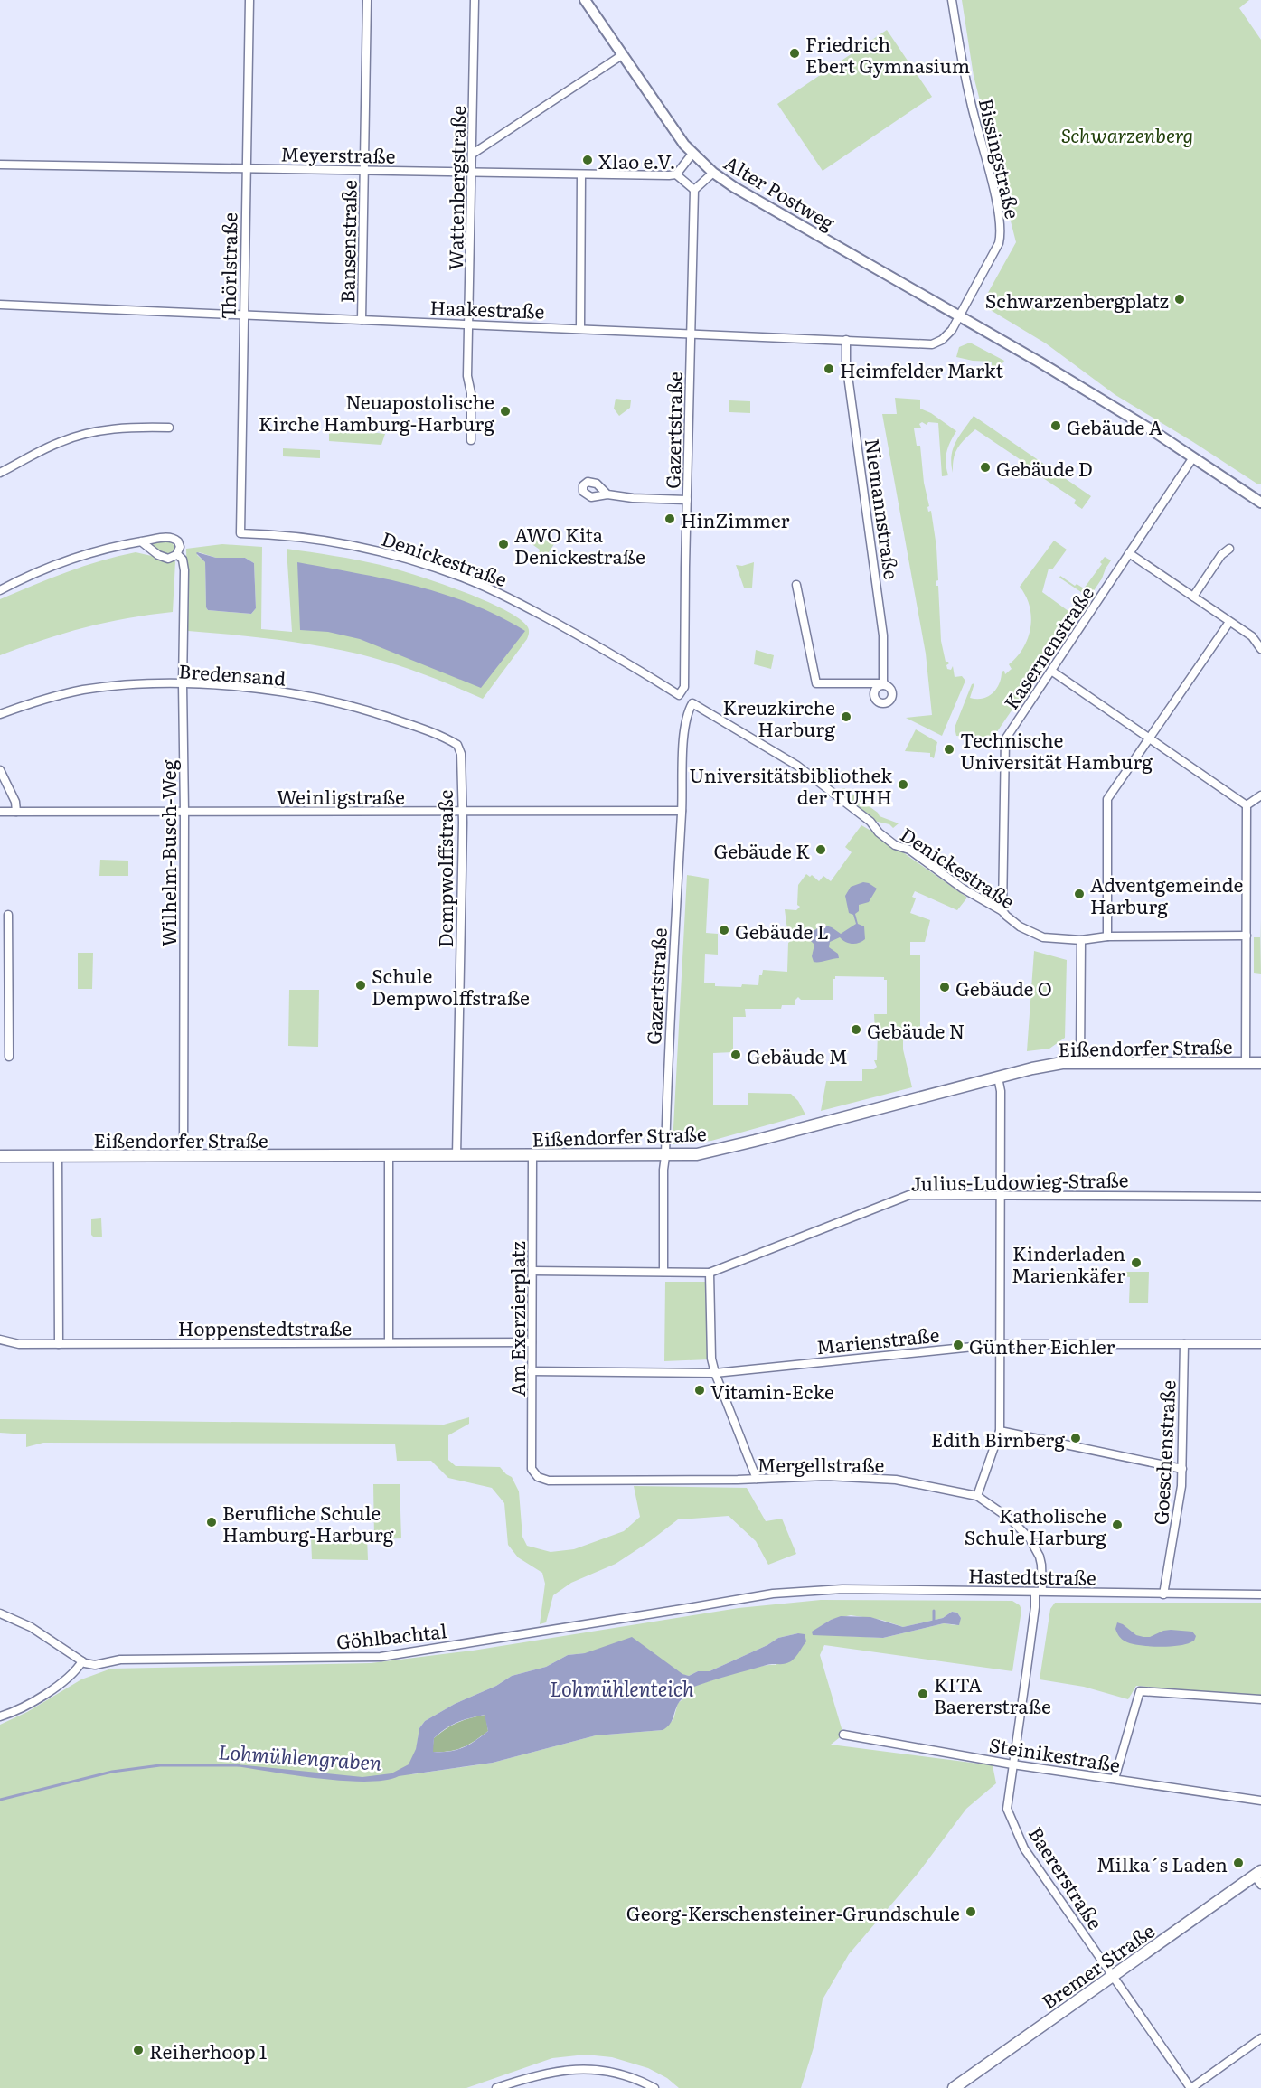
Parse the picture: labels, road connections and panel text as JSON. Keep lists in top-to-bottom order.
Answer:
{
  "streets": {
    "main road": ["Eißendorfer Straße", "Bremer Straße"],
    "street": [
      "Meyerstraße",
      "Bissingstraße",
      "Wattenbergstraße",
      "Alter Postweg",
      "Bansenstraße",
      "Thörlstraße",
      "Haakestraße",
      "Gazertstraße",
      "Niemannstraße",
      "Denickestraße",
      "Kasernenstraße",
      "Bredensand",
      "Weinligstraße",
      "Wilhelm-Busch-Weg",
      "Dempwolffstraße",
      "Julius-Ludowieg-Straße",
      "Am Exerzierplatz",
      "Hoppenstedtstraße",
      "Marienstraße",
      "Goeschenstraße",
      "Mergellstraße",
      "Hastedtstraße",
      "Göhlbachtal",
      "Steinikestraße",
      "Baererstraße"
    ]
  },
  "crossings": [
    ["Meyerstraße", "Wattenbergstraße"],
    ["Meyerstraße", "Bansenstraße"],
    ["Meyerstraße", "Thörlstraße"],
    ["Bissingstraße", "Alter Postweg"],
    ["Bissingstraße", "Haakestraße"],
    ["Wattenbergstraße", "Haakestraße"],
    ["Alter Postweg", "Haakestraße"],
    ["Alter Postweg", "Kasernenstraße"],
    ["Bansenstraße", "Haakestraße"],
    ["Thörlstraße", "Haakestraße"],
    ["Thörlstraße", "Denickestraße"],
    ["Haakestraße", "Gazertstraße"],
    ["Haakestraße", "Niemannstraße"],
    ["Gazertstraße", "Denickestraße"],
    ["Gazertstraße", "Weinligstraße"],
    ["Gazertstraße", "Eißendorfer Straße"],
    ["Gazertstraße", "Julius-Ludowieg-Straße"],
    ["Denickestraße", "Kasernenstraße"],
    ["Bredensand", "Wilhelm-Busch-Weg"],
    ["Bredensand", "Dempwolffstraße"],
    ["Weinligstraße", "Wilhelm-Busch-Weg"],
    ["Weinligstraße", "Dempwolffstraße"],
    ["Wilhelm-Busch-Weg", "Eißendorfer Straße"],
    ["Dempwolffstraße", "Eißendorfer Straße"],
    ["Eißendorfer Straße", "Am Exerzierplatz"],
    ["Julius-Ludowieg-Straße", "Am Exerzierplatz"],
    ["Am Exerzierplatz", "Hoppenstedtstraße"],
    ["Am Exerzierplatz", "Marienstraße"],
    ["Am Exerzierplatz", "Mergellstraße"],
    ["Marienstraße", "Goeschenstraße"],
    ["Goeschenstraße", "Hastedtstraße"],
    ["Mergellstraße", "Hastedtstraße"],
    ["Mergellstraße", "Baererstraße"],
    ["Hastedtstraße", "Göhlbachtal"],
    ["Hastedtstraße", "Baererstraße"],
    ["Steinikestraße", "Baererstraße"],
    ["Baererstraße", "Bremer Straße"]
  ],
  "water": ["Lohmühlenteich", "Lohmühlengraben"],
  "parks": ["Schwarzenberg"],
  "places": [
    "Friedrich Ebert Gymnasium",
    "Xlao e.V.",
    "Schwarzenbergplatz",
    "Heimfelder Markt",
    "Neuapostolische Kirche Hamburg-Harburg",
    "Gebäude A",
    "Gebäude D",
    "HinZimmer",
    "AWO Kita Denickestraße",
    "Kreuzkirche Harburg",
    "Technische Universität Hamburg",
    "Universitätsbibliothek der TUHH",
    "Gebäude K",
    "Adventgemeinde Harburg",
    "Gebäude L",
    "Schule Dempwolffstraße",
    "Gebäude O",
    "Gebäude N",
    "Gebäude M",
    "Kinderladen Marienkäfer",
    "Günther Eichler",
    "Vitamin-Ecke",
    "Edith Birnberg",
    "Berufliche Schule Hamburg-Harburg",
    "Katholische Schule Harburg",
    "KITA Baererstraße",
    "Milka´s Laden",
    "Georg-Kerschensteiner-Grundschule",
    "Reiherhoop 1"
  ]
}
